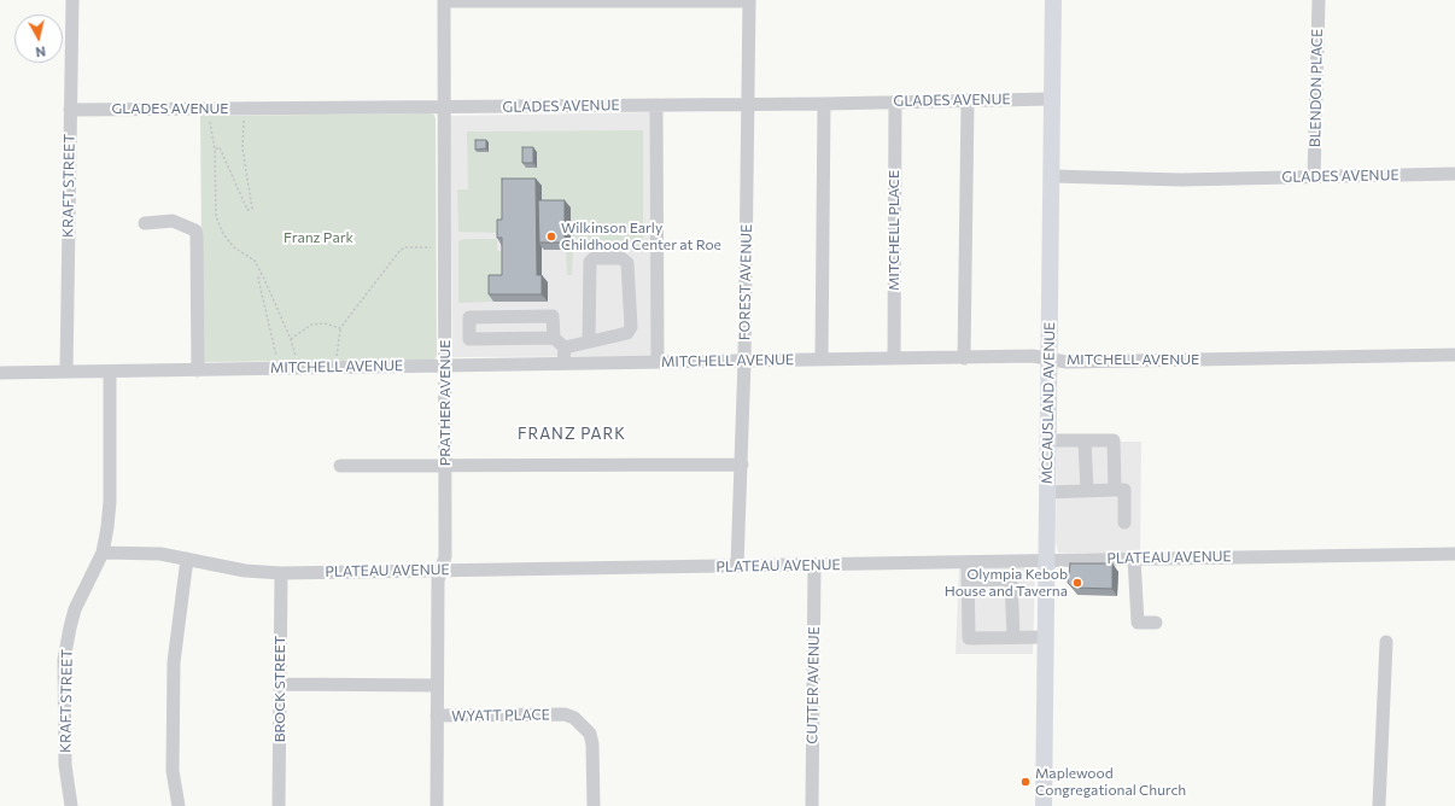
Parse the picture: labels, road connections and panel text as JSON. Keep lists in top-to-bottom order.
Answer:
{
  "streets": {
    "main road": ["MCCAUSLAND AVENUE"],
    "street": [
      "BLENDON PLACE",
      "GLADES AVENUE",
      "KRAFT STREET",
      "MITCHELL PLACE",
      "FOREST AVENUE",
      "MITCHELL AVENUE",
      "PRATHER AVENUE",
      "PLATEAU AVENUE",
      "CUTTER AVENUE",
      "BROCK STREET",
      "WYATT PLACE"
    ]
  },
  "crossings": [
    ["BLENDON PLACE", "GLADES AVENUE"],
    ["GLADES AVENUE", "KRAFT STREET"],
    ["GLADES AVENUE", "MITCHELL PLACE"],
    ["GLADES AVENUE", "FOREST AVENUE"],
    ["GLADES AVENUE", "PRATHER AVENUE"],
    ["GLADES AVENUE", "MCCAUSLAND AVENUE"],
    ["KRAFT STREET", "MITCHELL AVENUE"],
    ["KRAFT STREET", "PLATEAU AVENUE"],
    ["MITCHELL PLACE", "MITCHELL AVENUE"],
    ["FOREST AVENUE", "MITCHELL AVENUE"],
    ["FOREST AVENUE", "PLATEAU AVENUE"],
    ["MITCHELL AVENUE", "PRATHER AVENUE"],
    ["MITCHELL AVENUE", "MCCAUSLAND AVENUE"],
    ["PRATHER AVENUE", "PLATEAU AVENUE"],
    ["PRATHER AVENUE", "WYATT PLACE"],
    ["MCCAUSLAND AVENUE", "PLATEAU AVENUE"],
    ["PLATEAU AVENUE", "CUTTER AVENUE"],
    ["PLATEAU AVENUE", "BROCK STREET"]
  ],
  "districts": ["FRANZ PARK"],
  "parks": ["Franz Park"],
  "places": ["Wilkinson Early Childhood Center at Roe", "Olympia Kebob House and Taverna", "Maplewood Congregational Church"],
  "north": "bottom"
}
